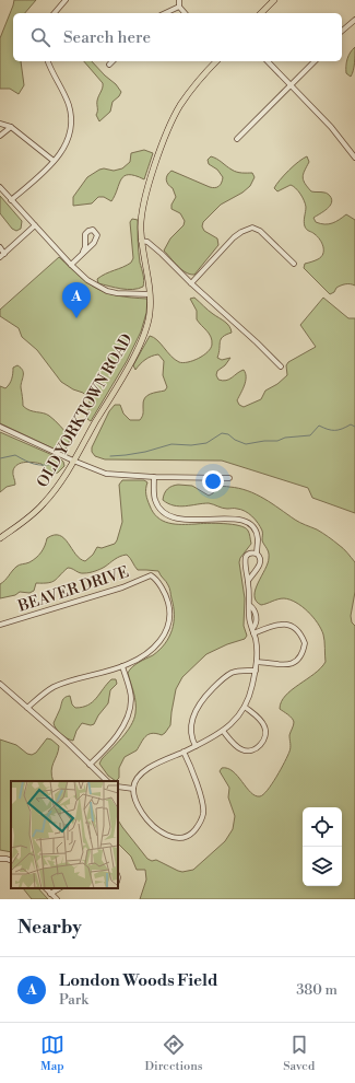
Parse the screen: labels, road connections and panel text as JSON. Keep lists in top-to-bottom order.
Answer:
{
  "streets": {
    "main road": ["OLD YORKTOWN ROAD"],
    "street": ["BEAVER DRIVE"]
  },
  "page": {
    "search": "Search here",
    "pins": "A",
    "heading": "Nearby",
    "list": [
      {
        "mark": "A",
        "name": "London Woods Field",
        "note": "Park",
        "value": "380 m"
      }
    ],
    "nav": ["Map", "Directions", "Saved"]
  }
}
